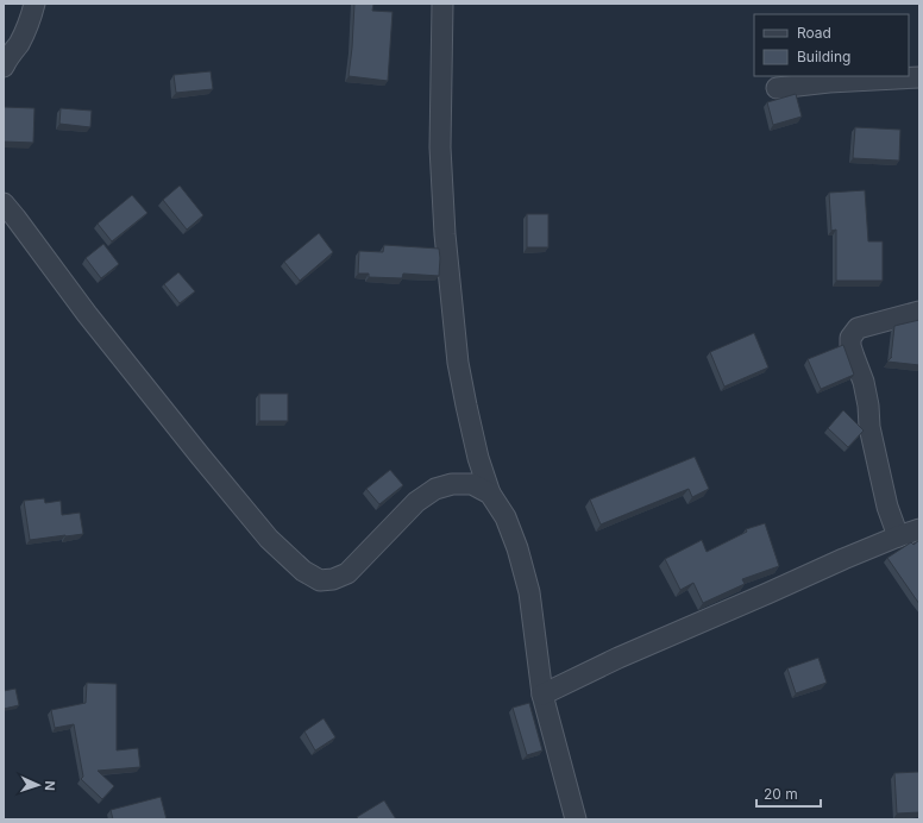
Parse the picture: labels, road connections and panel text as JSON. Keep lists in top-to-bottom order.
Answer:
{
  "legend": ["Road", "Building"],
  "scale_bar": "20 m",
  "north": "right"
}
